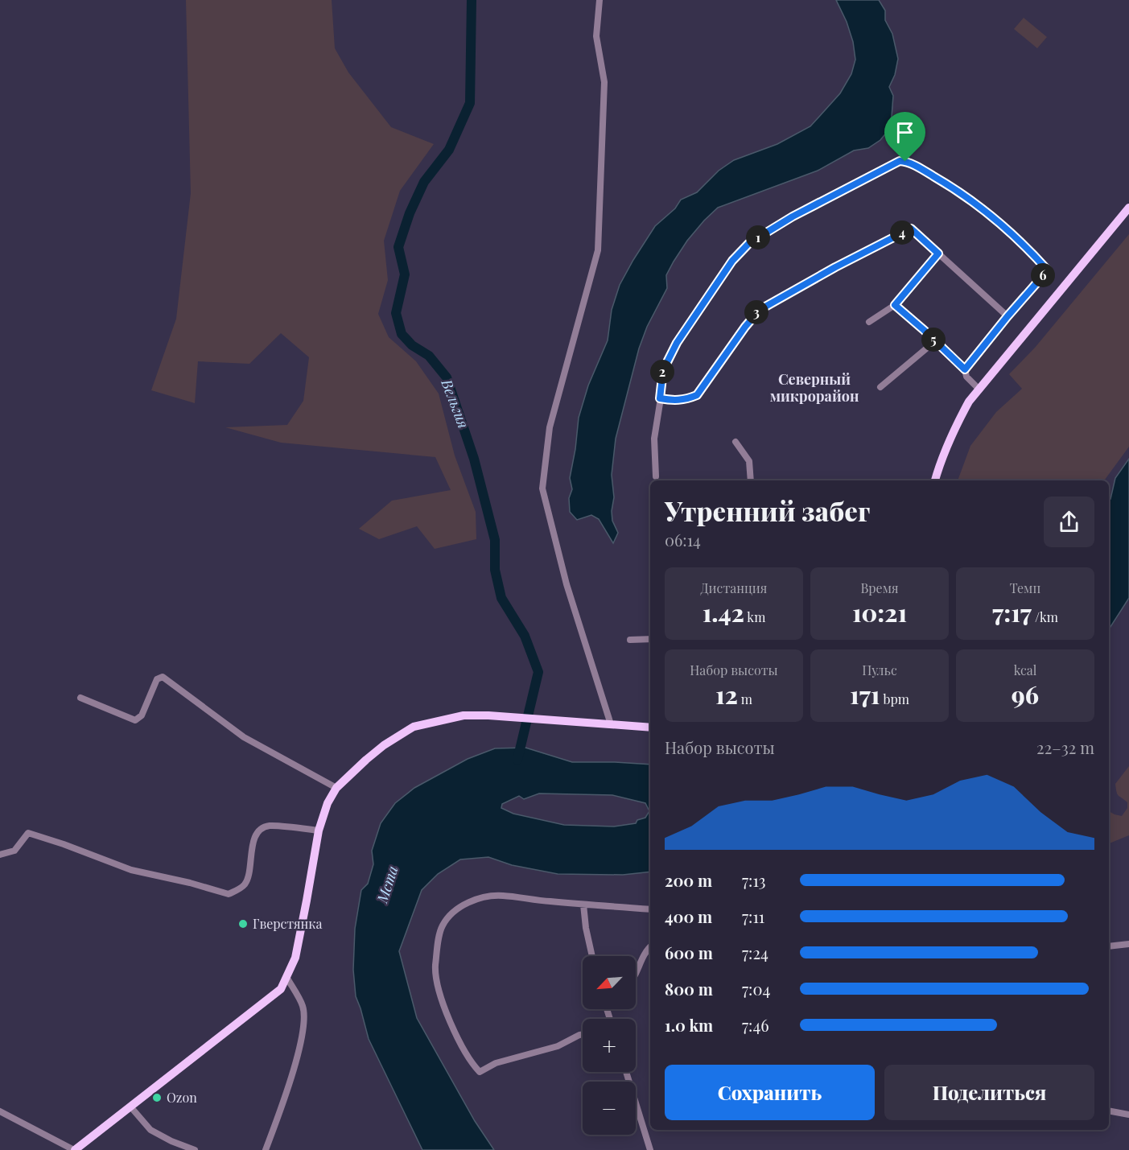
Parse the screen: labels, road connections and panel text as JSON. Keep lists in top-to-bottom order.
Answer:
{
  "districts": ["Северный микрорайон"],
  "water": ["Вельгия", "Мста"],
  "places": ["Гверстянка", "Ozon"],
  "north": "bottom left",
  "page": {
    "pins": [
      "4",
      "1",
      "6",
      "3",
      "5",
      "2"
    ],
    "heading": ["Утренний забег", "06:14"],
    "stats": [
      ["Дистанция", "1.42 km"],
      ["Время", "10:21"],
      ["Темп", "7:17 /km"],
      ["Набор высоты", "12 m"],
      ["Пульс", "171 bpm"],
      ["kcal", "96"]
    ],
    "chart": ["Набор высоты", "22–32 m"],
    "list": [
      {
        "name": "200 m",
        "note": "7:13"
      },
      {
        "name": "400 m",
        "note": "7:11"
      },
      {
        "name": "600 m",
        "note": "7:24"
      },
      {
        "name": "800 m",
        "note": "7:04"
      },
      {
        "name": "1.0 km",
        "note": "7:46"
      }
    ],
    "map_buttons": ["+", "−"],
    "buttons": ["Сохранить", "Поделиться"]
  }
}
